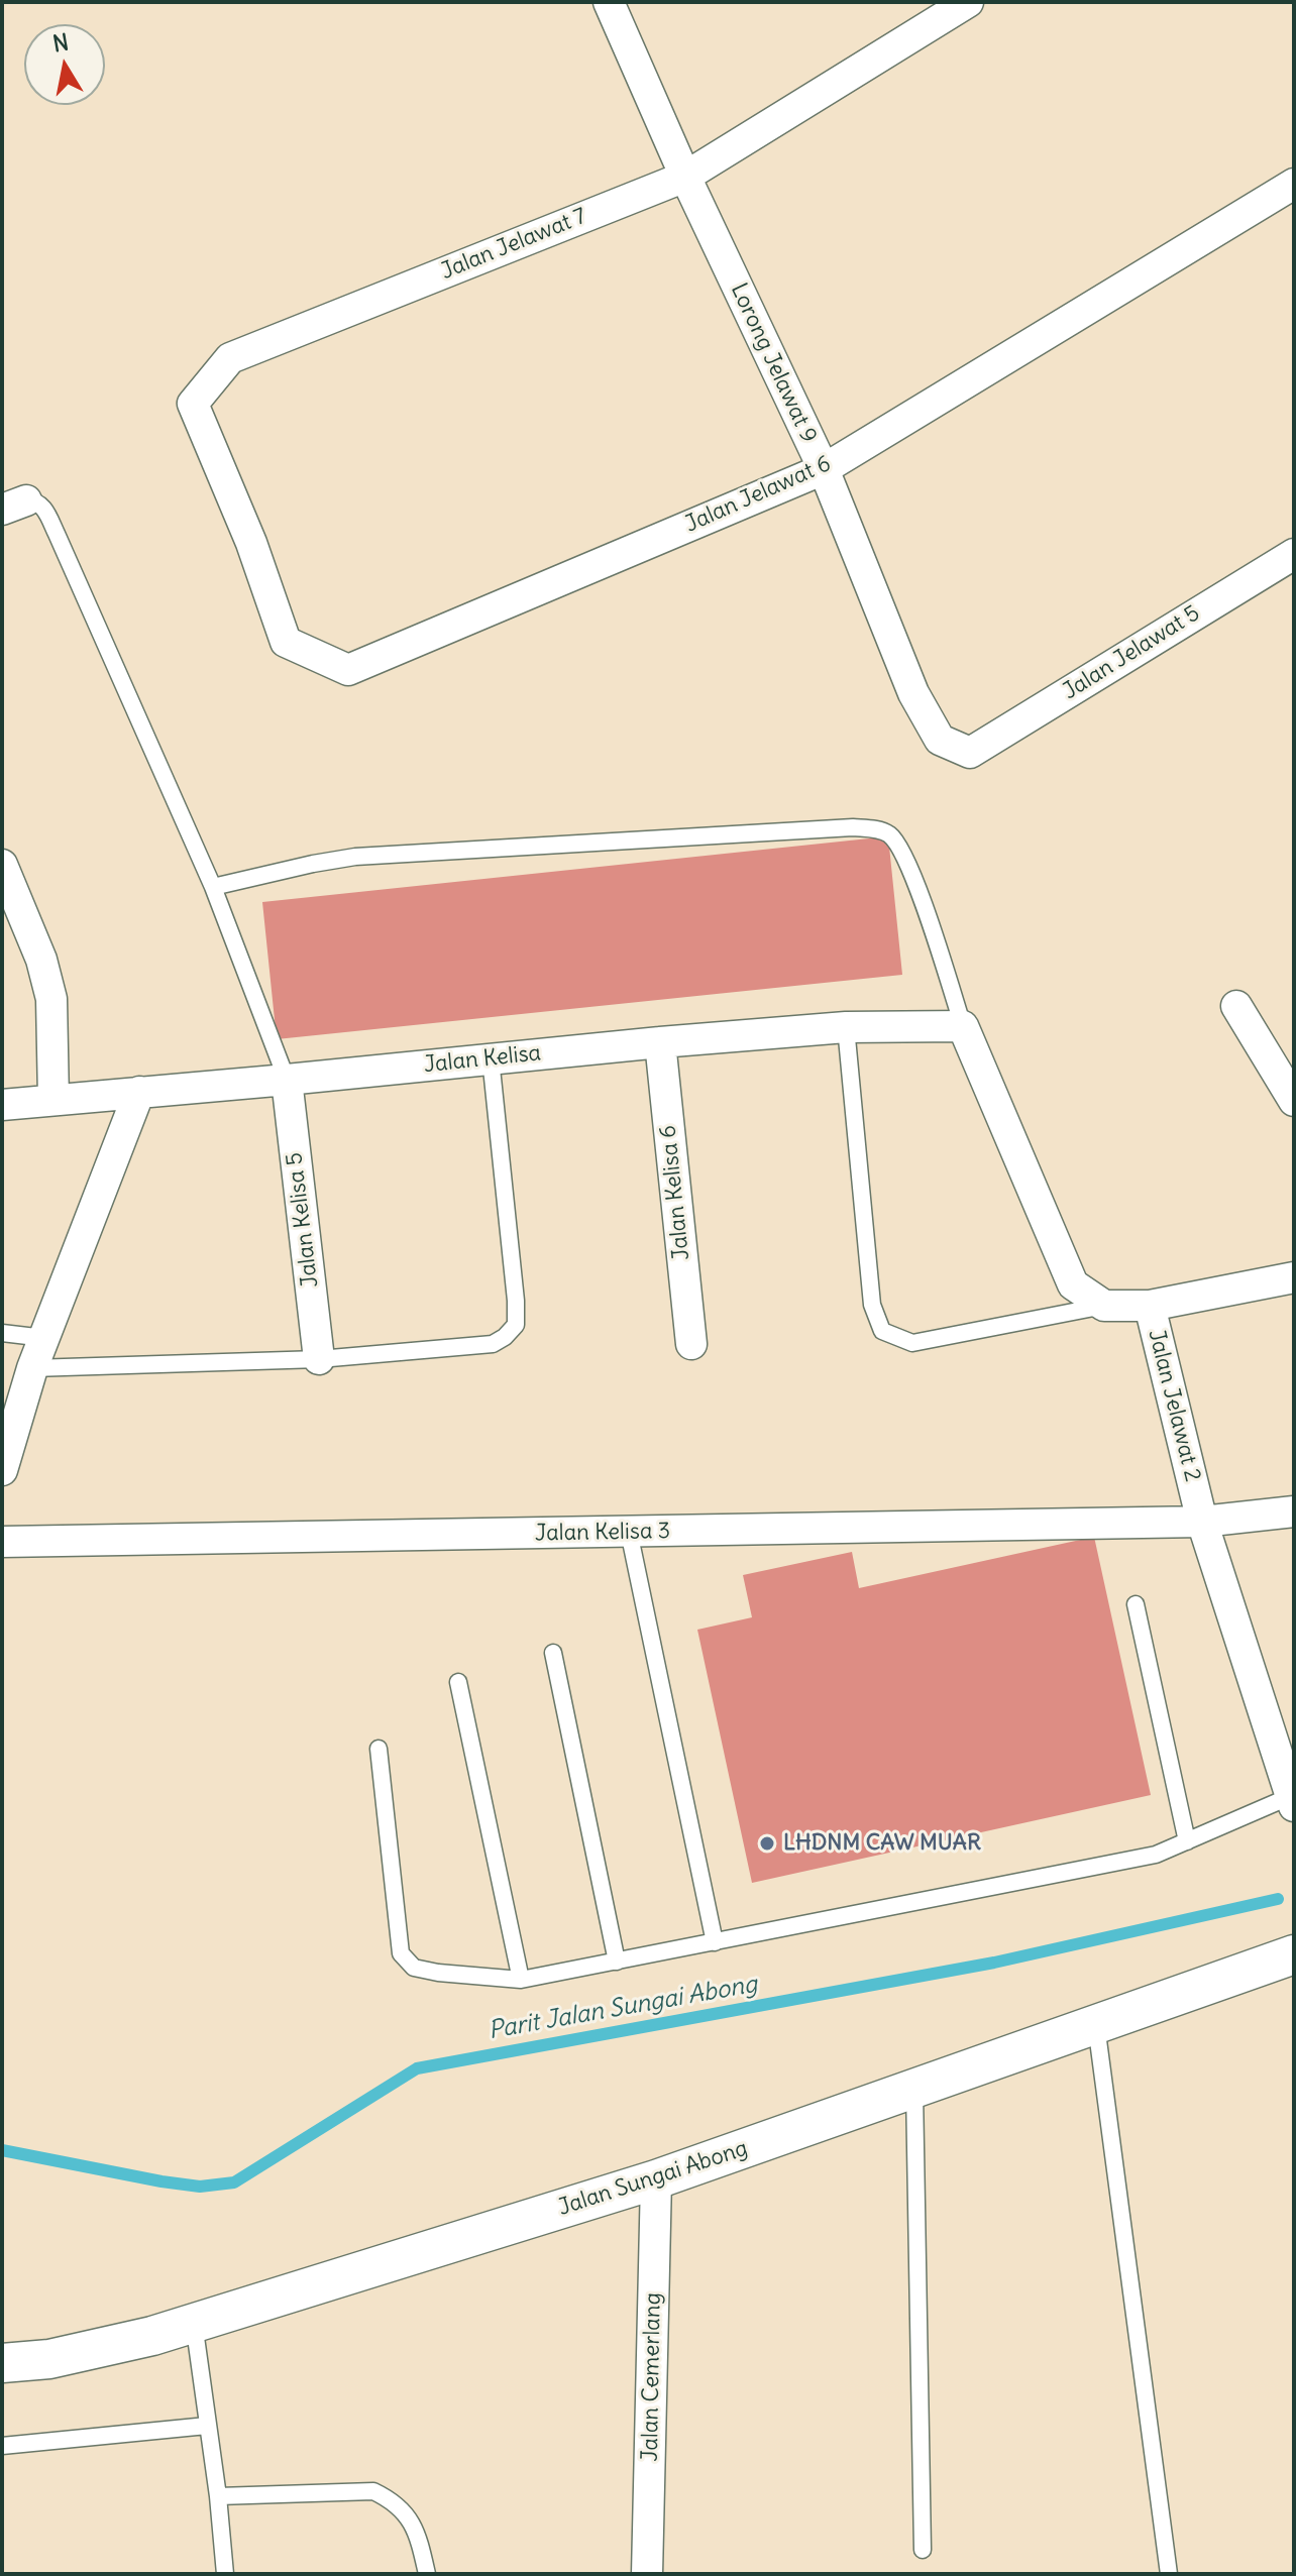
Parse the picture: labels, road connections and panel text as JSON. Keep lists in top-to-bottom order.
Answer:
{
  "streets": {
    "street": [
      "Jalan Jelawat 7",
      "Lorong Jelawat 9",
      "Jalan Jelawat 6",
      "Jalan Jelawat 5",
      "Jalan Kelisa",
      "Jalan Kelisa 6",
      "Jalan Kelisa 5",
      "Jalan Jelawat 2",
      "Jalan Kelisa 3",
      "Jalan Sungai Abong",
      "Jalan Cemerlang"
    ]
  },
  "crossings": [
    ["Jalan Jelawat 7", "Lorong Jelawat 9"],
    ["Jalan Jelawat 7", "Jalan Jelawat 6"],
    ["Lorong Jelawat 9", "Jalan Jelawat 6"],
    ["Lorong Jelawat 9", "Jalan Jelawat 5"],
    ["Jalan Kelisa", "Jalan Kelisa 6"],
    ["Jalan Kelisa", "Jalan Kelisa 5"],
    ["Jalan Jelawat 2", "Jalan Kelisa 3"],
    ["Jalan Sungai Abong", "Jalan Cemerlang"]
  ],
  "water": ["Parit Jalan Sungai Abong"],
  "places": ["LHDNM CAW MUAR"],
  "north": "top"
}
